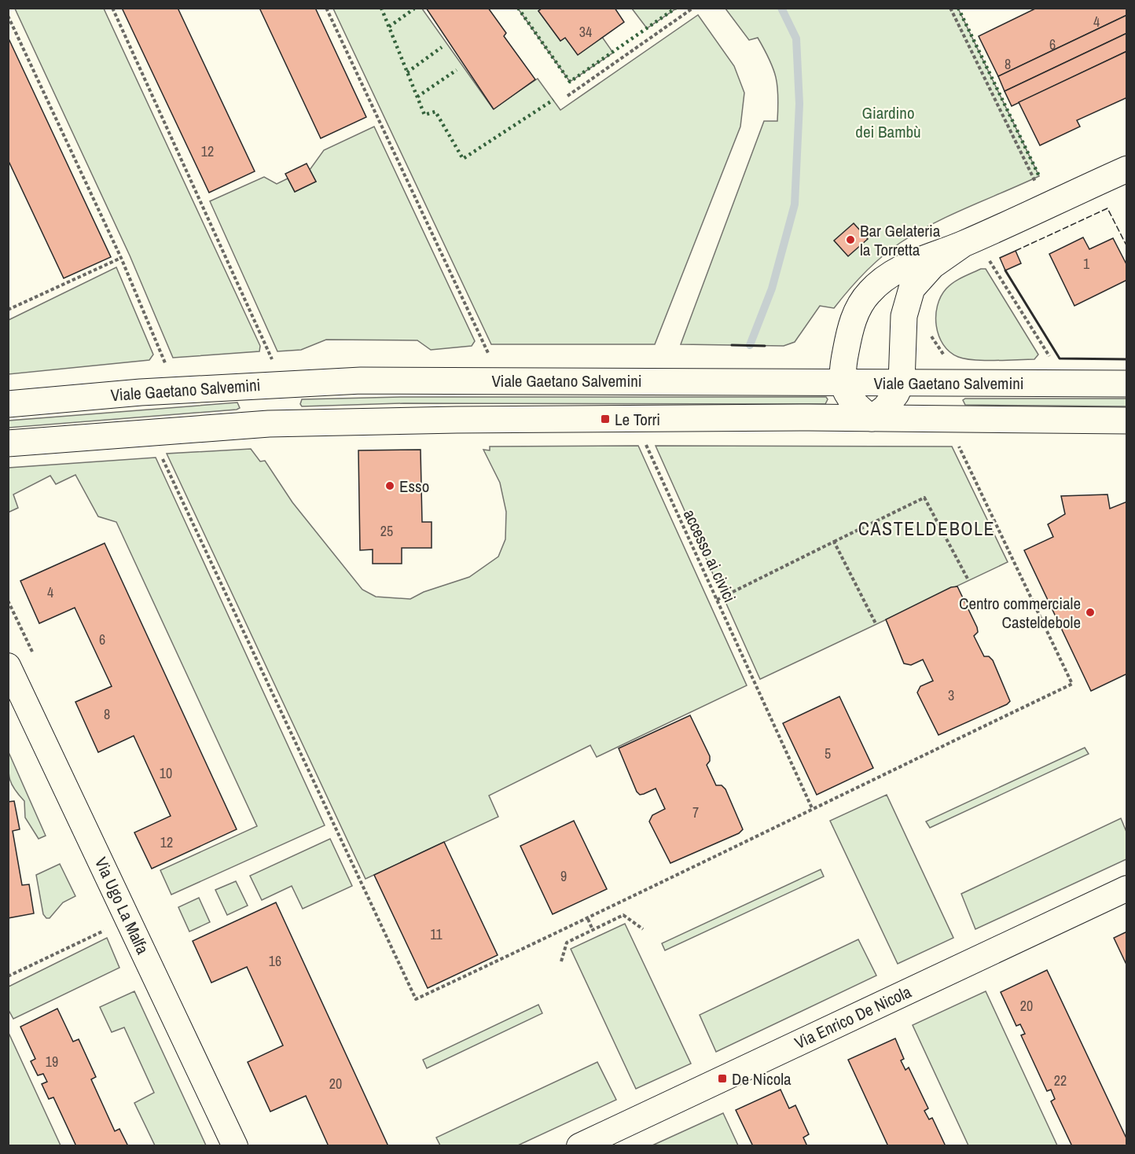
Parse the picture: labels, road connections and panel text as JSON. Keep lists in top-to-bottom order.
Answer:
{
  "streets": {
    "main road": ["Viale Gaetano Salvemini"],
    "street": ["Via Ugo La Malfa", "Via Enrico De Nicola"],
    "path": ["accesso ai civici"]
  },
  "districts": ["CASTELDEBOLE"],
  "parks": ["Giardino dei Bambù"],
  "places": {
    "other": ["Bar Gelateria la Torretta", "Esso", "Centro commerciale Casteldebole"],
    "transit": ["Le Torri", "De Nicola"]
  },
  "house_numbers": [
    "4",
    "34",
    "6",
    "8",
    "12",
    "1",
    "25",
    "4",
    "6",
    "3",
    "8",
    "5",
    "10",
    "7",
    "12",
    "9",
    "11",
    "16",
    "20",
    "19",
    "22",
    "20"
  ]
}
